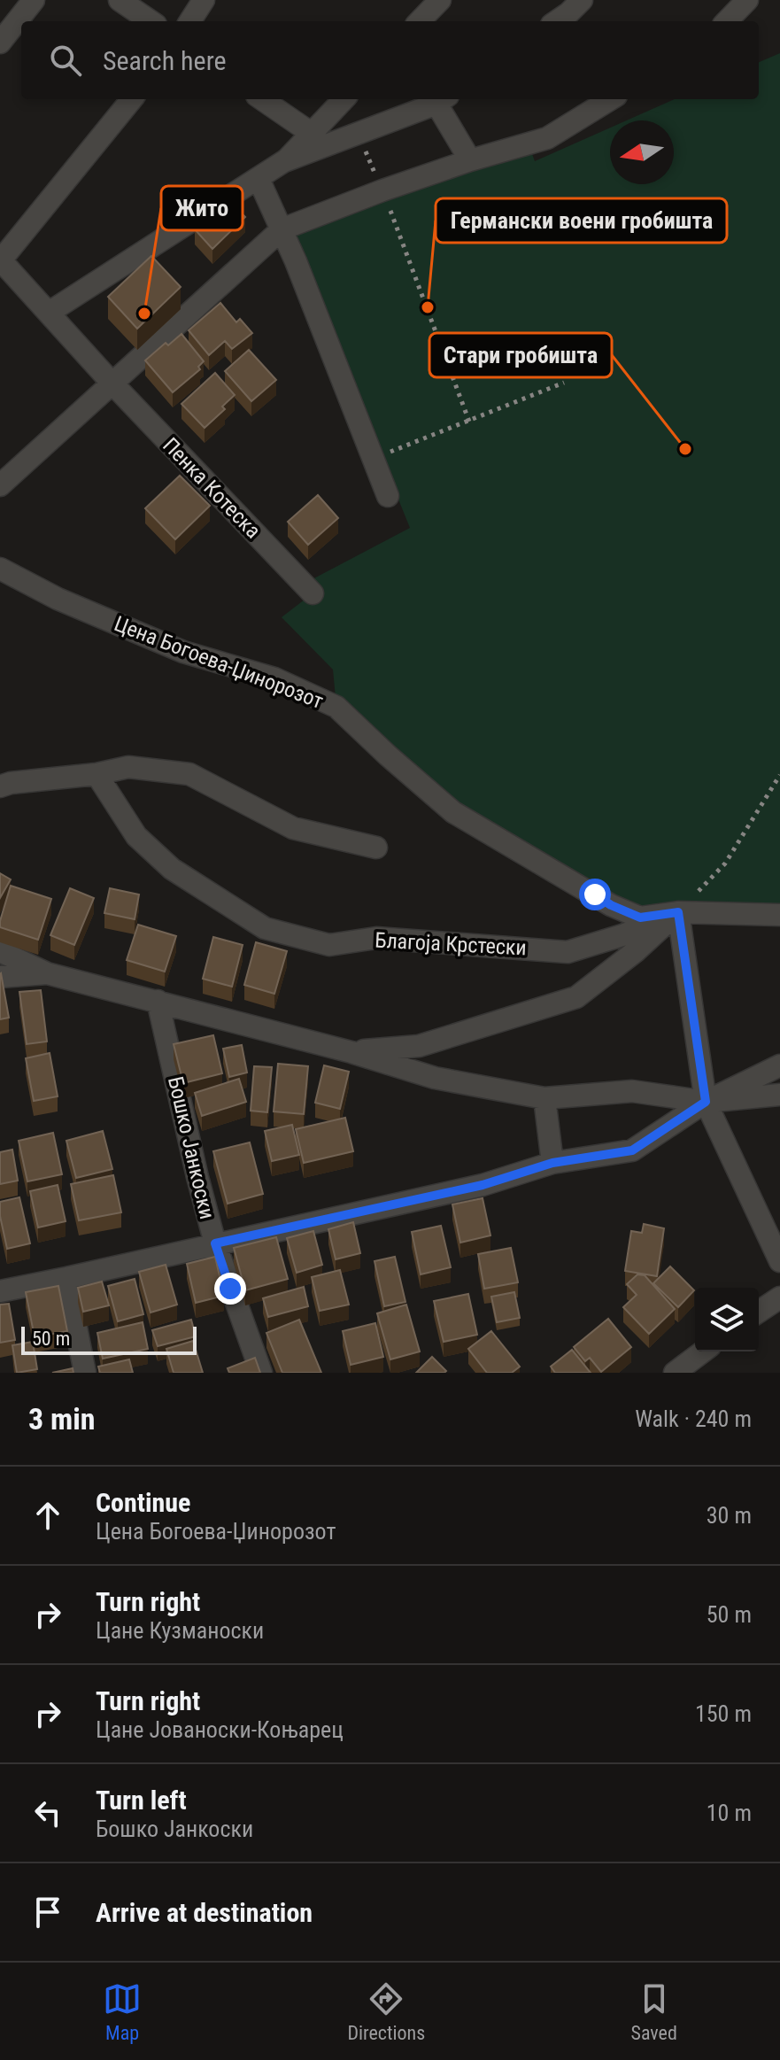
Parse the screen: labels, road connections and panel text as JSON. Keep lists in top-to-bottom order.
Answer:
{
  "streets": {
    "street": [
      "Пенка Котеска",
      "Цена Богоева-Џинорозот",
      "Благоја Крстески",
      "Бошко Јанкоски"
    ]
  },
  "crossings": [
    ["Цена Богоева-Џинорозот", "Благоја Крстески"]
  ],
  "places": ["Германски воени гробишта", "Жито", "Стари гробишта"],
  "scale_bar": "50 m",
  "north": "left",
  "page": {
    "search": "Search here",
    "scale": "50 m",
    "heading": ["3 min", "Walk · 240 m"],
    "list": [
      ["Continue", "Цена Богоева-Џинорозот", "30 m"],
      ["Turn right", "Цане Кузманоски", "50 m"],
      ["Turn right", "Цане Јованоски-Коњарец", "150 m"],
      ["Turn left", "Бошко Јанкоски", "10 m"],
      "Arrive at destination"
    ],
    "nav": ["Map", "Directions", "Saved"]
  }
}
